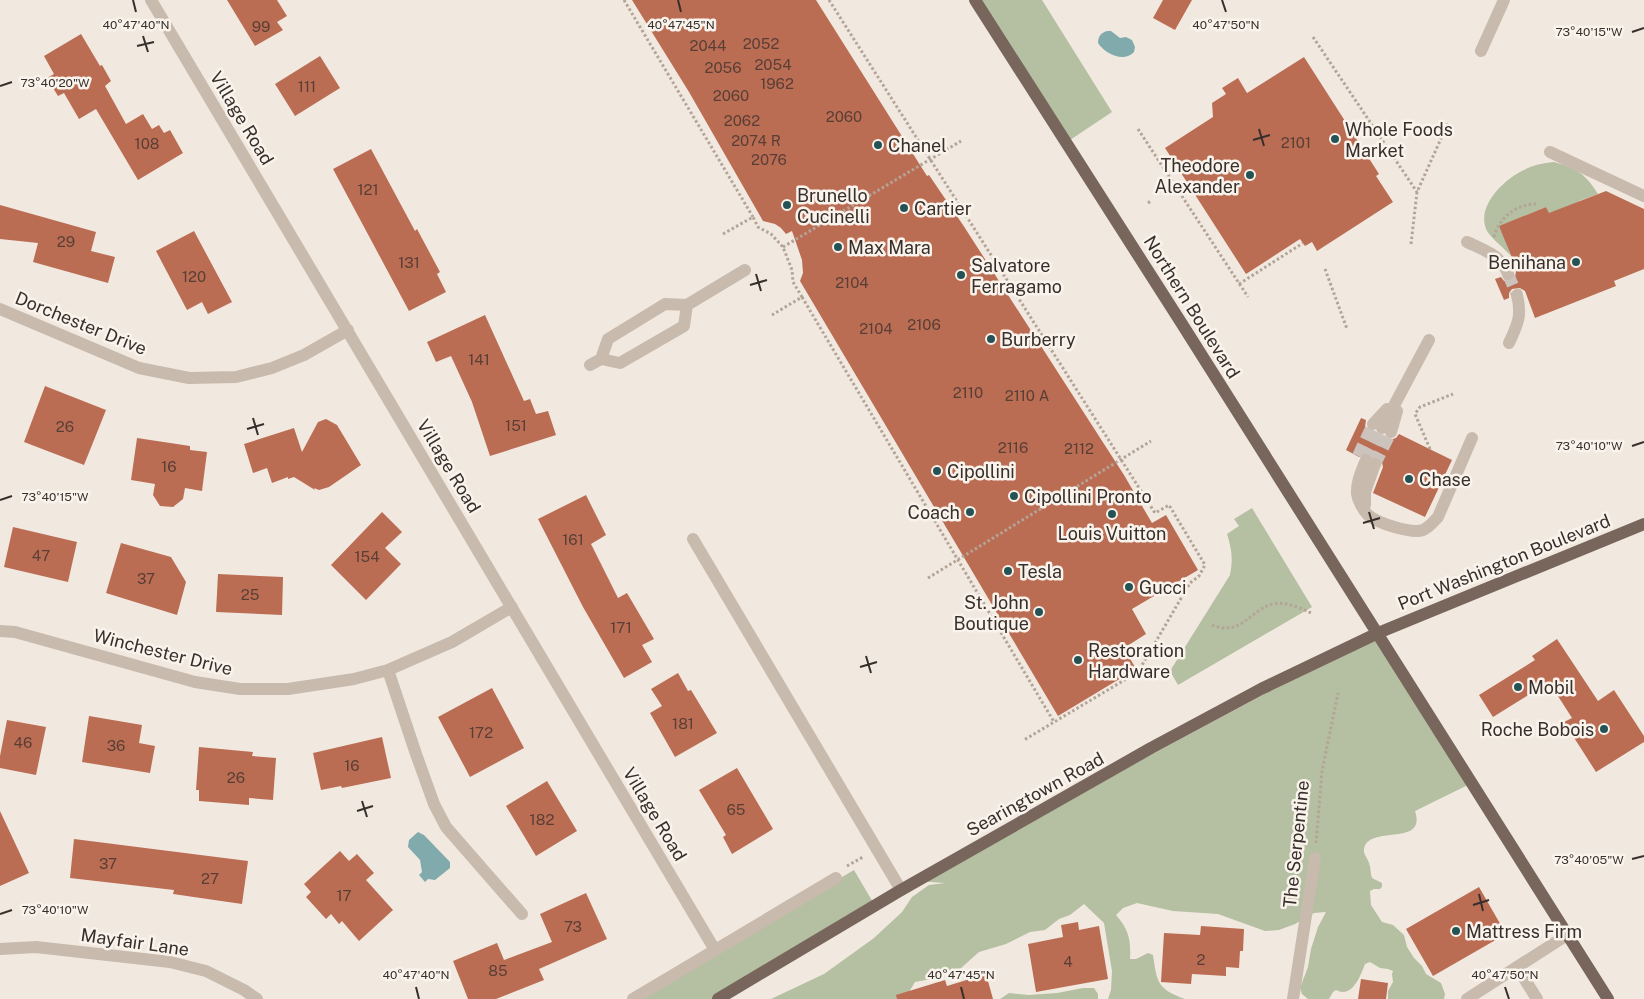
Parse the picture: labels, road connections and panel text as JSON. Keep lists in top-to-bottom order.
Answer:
{
  "streets": {
    "main road": ["Northern Boulevard", "Port Washington Boulevard", "Searingtown Road"],
    "street": [
      "Village Road",
      "Dorchester Drive",
      "Winchester Drive",
      "The Serpentine",
      "Mayfair Lane"
    ]
  },
  "crossings": [
    ["Village Road", "Dorchester Drive"],
    ["Village Road", "Winchester Drive"],
    ["Northern Boulevard", "Port Washington Boulevard"],
    ["Northern Boulevard", "Searingtown Road"],
    ["Port Washington Boulevard", "Searingtown Road"]
  ],
  "places": [
    "Whole Foods Market",
    "Chanel",
    "Theodore Alexander",
    "Brunello Cucinelli",
    "Cartier",
    "Max Mara",
    "Benihana",
    "Salvatore Ferragamo",
    "Burberry",
    "Cipollini",
    "Chase",
    "Cipollini Pronto",
    "Coach",
    "Louis Vuitton",
    "Tesla",
    "Gucci",
    "St. John Boutique",
    "Restoration Hardware",
    "Mobil",
    "Roche Bobois",
    "Mattress Firm"
  ],
  "house_numbers": [
    "99",
    "2052",
    "2044",
    "2054",
    "2056",
    "1962",
    "111",
    "2060",
    "2060",
    "2062",
    "2074 R",
    "2101",
    "108",
    "2076",
    "121",
    "29",
    "131",
    "120",
    "2104",
    "2106",
    "2104",
    "141",
    "2110",
    "2110 A",
    "151",
    "26",
    "2116",
    "2112",
    "16",
    "161",
    "47",
    "154",
    "37",
    "25",
    "171",
    "181",
    "172",
    "46",
    "36",
    "16",
    "26",
    "65",
    "182",
    "37",
    "27",
    "17",
    "73",
    "2",
    "4",
    "85"
  ],
  "coordinates": [
    "40°47'40\"N",
    "40°47'45\"N",
    "40°47'50\"N",
    "73°40'15\"W",
    "73°40'20\"W",
    "73°40'10\"W",
    "73°40'05\"W"
  ]
}
